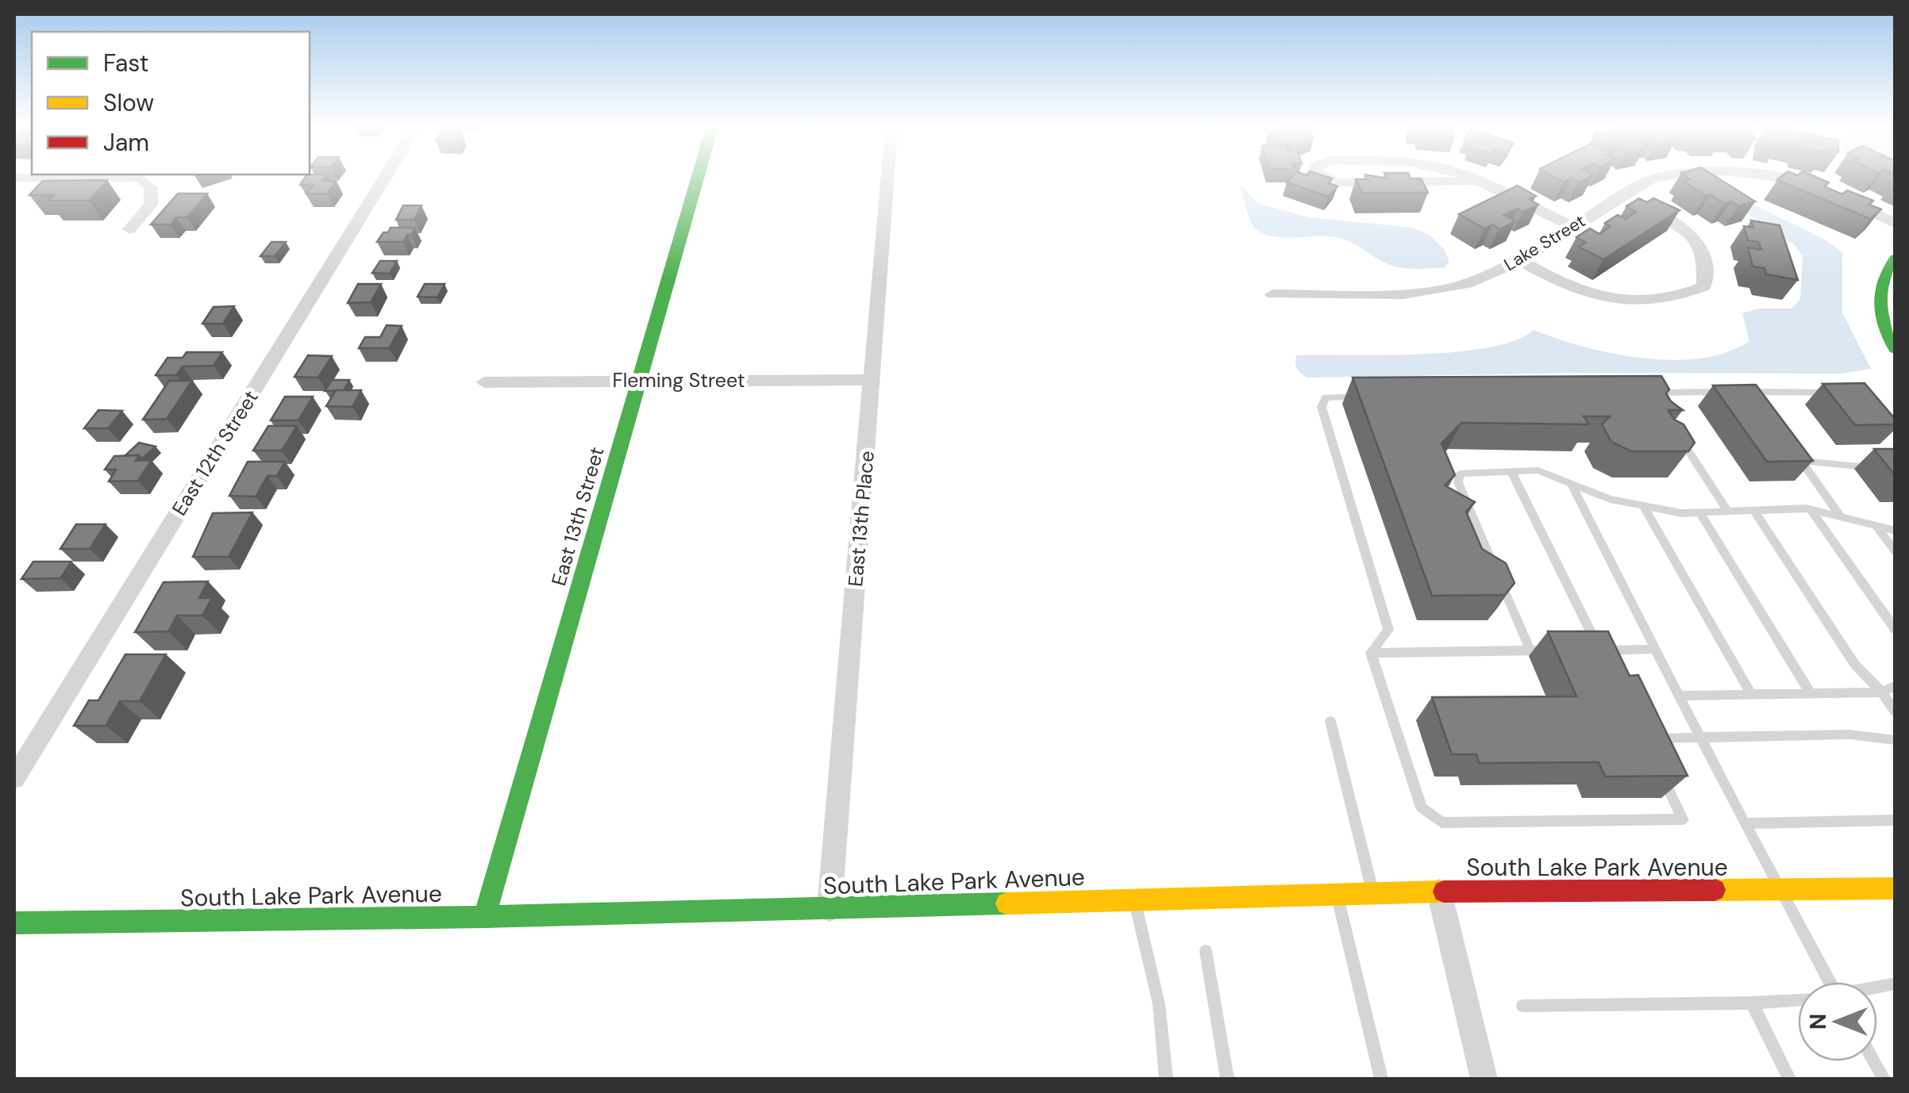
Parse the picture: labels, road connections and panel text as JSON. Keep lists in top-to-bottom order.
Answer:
{
  "streets": {
    "main road": ["East 13th Street", "South Lake Park Avenue"],
    "street": [
      "Lake Street",
      "Fleming Street",
      "East 12th Street",
      "East 13th Place"
    ]
  },
  "crossings": [
    ["Fleming Street", "East 13th Street"],
    ["Fleming Street", "East 13th Place"],
    ["East 13th Street", "South Lake Park Avenue"],
    ["East 13th Place", "South Lake Park Avenue"]
  ],
  "legend": ["Fast", "Slow", "Jam"],
  "north": "left"
}
